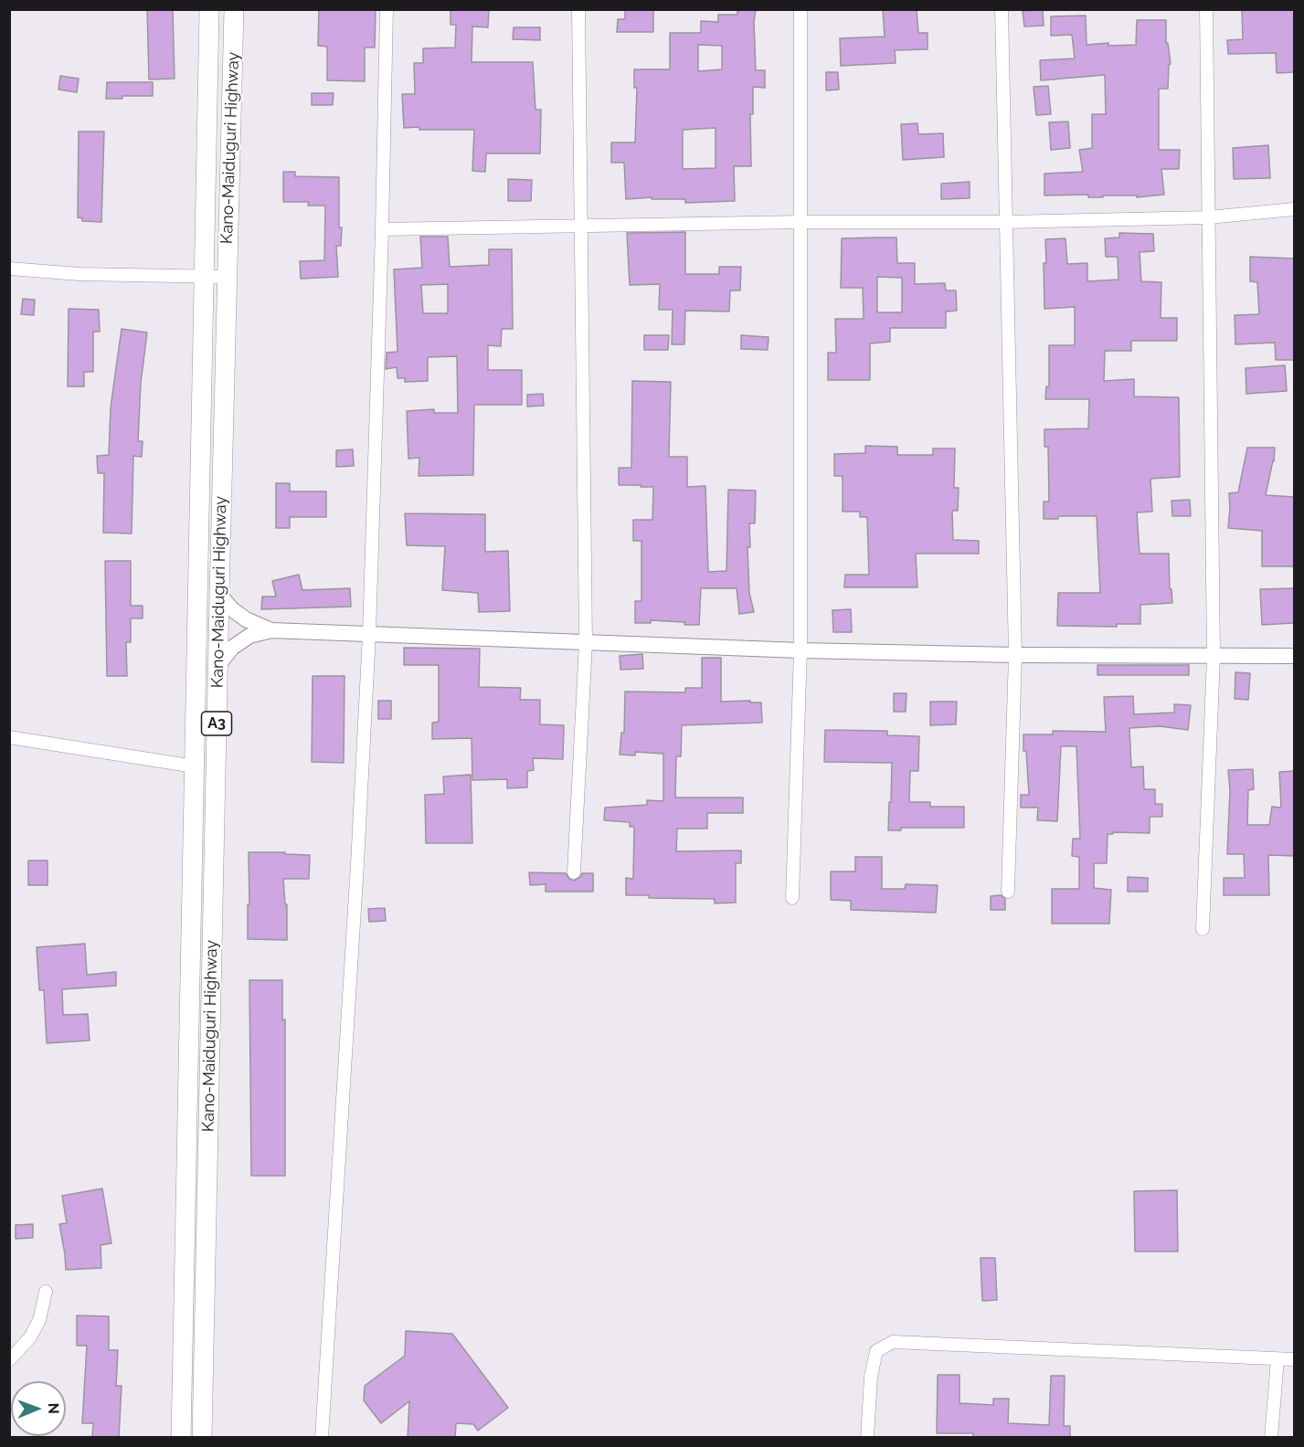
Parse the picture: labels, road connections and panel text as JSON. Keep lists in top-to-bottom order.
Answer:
{
  "streets": {
    "highway": ["Kano-Maiduguri Highway", "A3"]
  },
  "north": "right"
}
